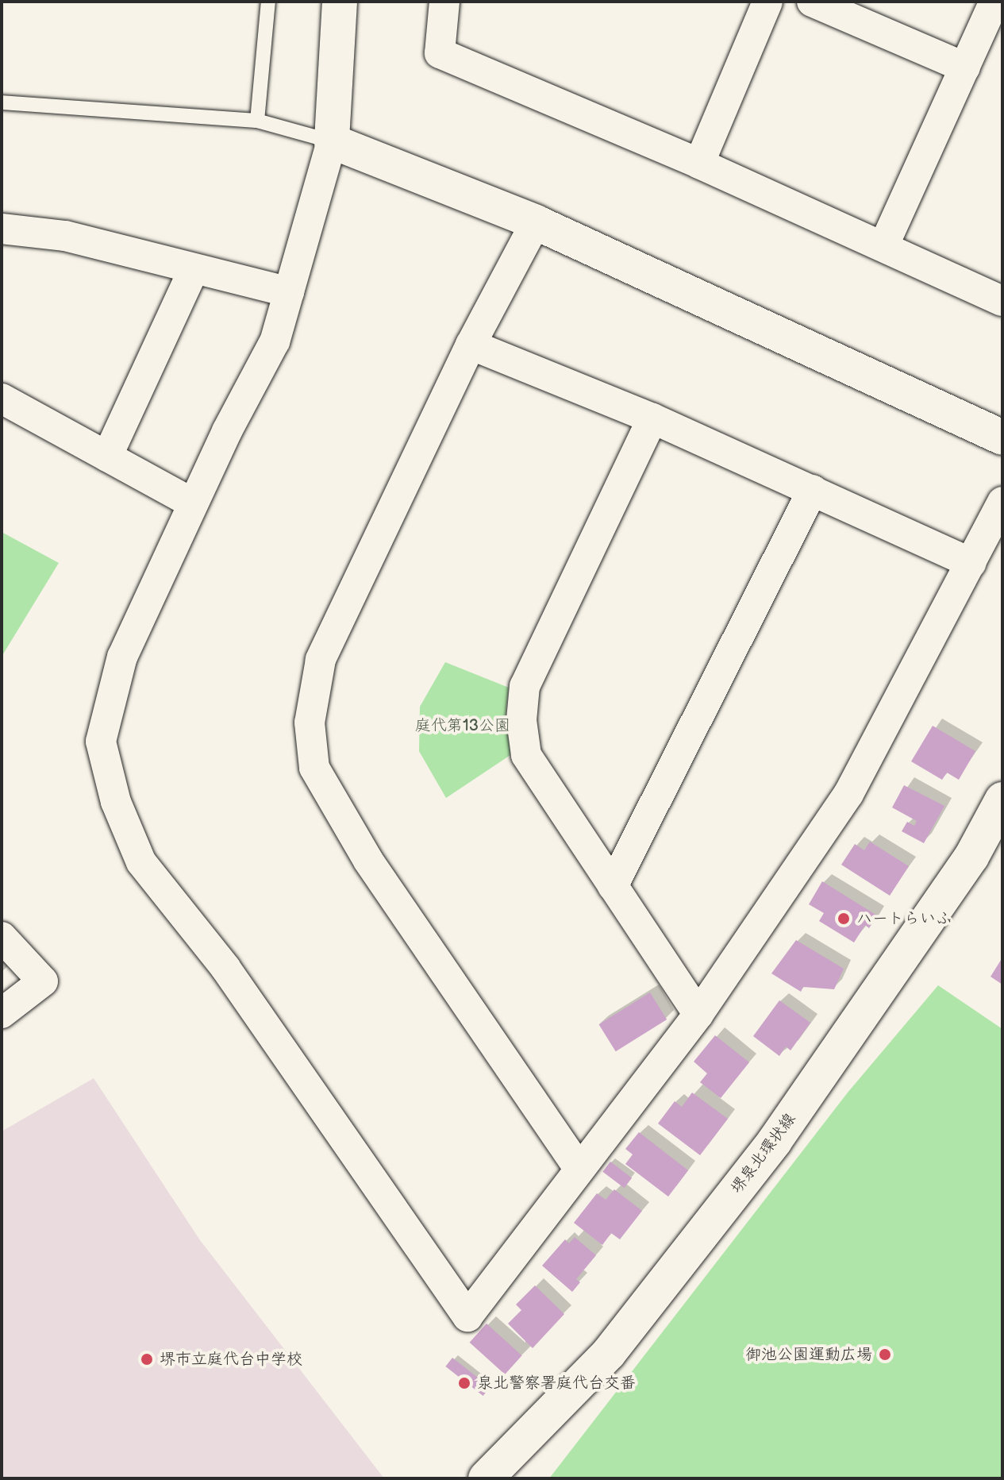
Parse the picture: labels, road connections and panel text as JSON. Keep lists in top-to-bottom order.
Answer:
{
  "streets": {
    "street": ["堺泉北環状線"]
  },
  "parks": ["庭代第13公園"],
  "places": [
    "ハートらいふ",
    "御池公園運動広場",
    "堺市立庭代台中学校",
    "泉北警察署庭代台交番"
  ]
}
